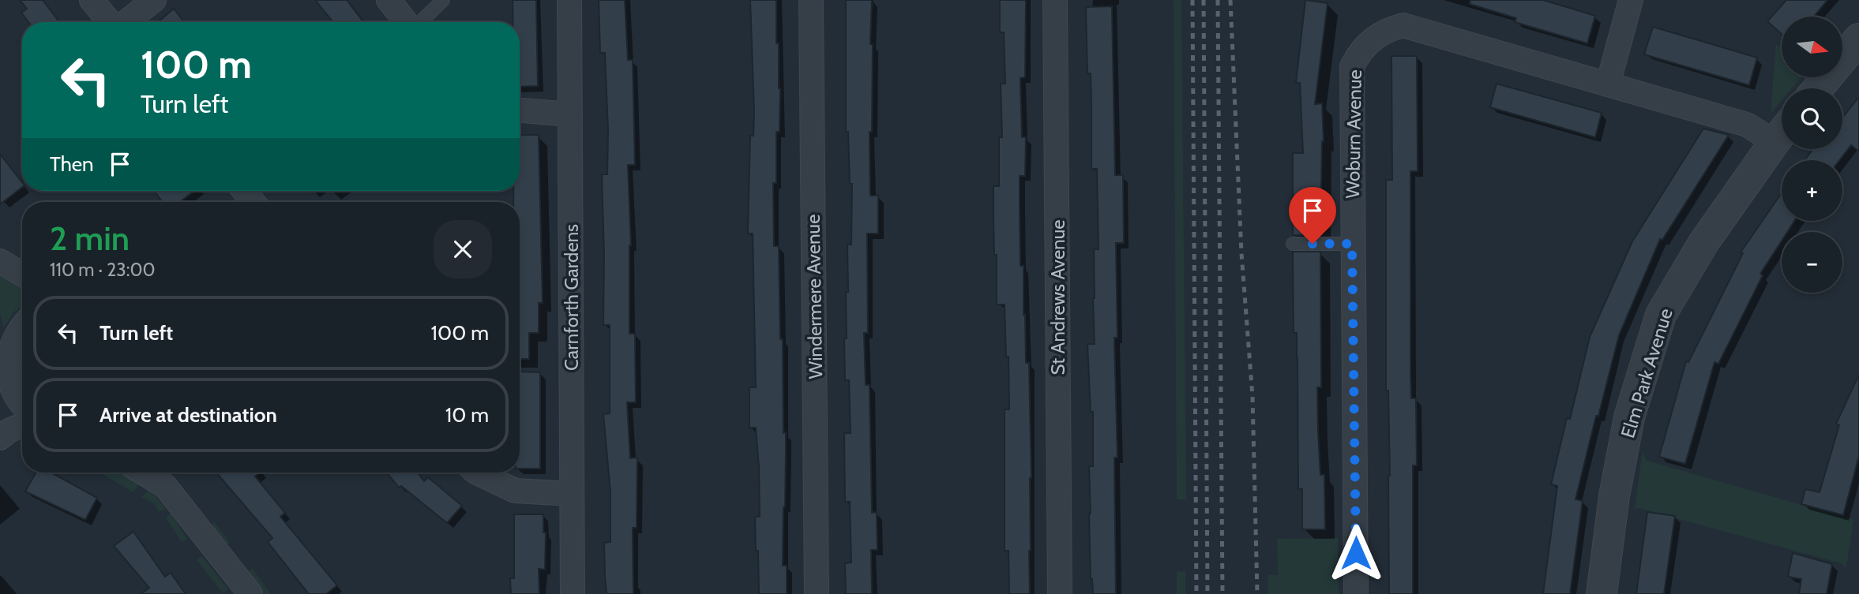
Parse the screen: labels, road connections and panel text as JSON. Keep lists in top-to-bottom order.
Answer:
{
  "streets": {
    "street": [
      "Woburn Avenue",
      "Windermere Avenue",
      "Carnforth Gardens",
      "St Andrews Avenue",
      "Elm Park Avenue"
    ]
  },
  "north": "right",
  "page": {
    "map_buttons": ["+", "−"],
    "turn": ["100 m", "Turn left"],
    "then": "Then",
    "heading": ["2 min", "110 m · 23:00"],
    "list": [
      {
        "name": "Turn left",
        "value": "100 m"
      },
      {
        "name": "Arrive at destination",
        "value": "10 m"
      }
    ]
  }
}
